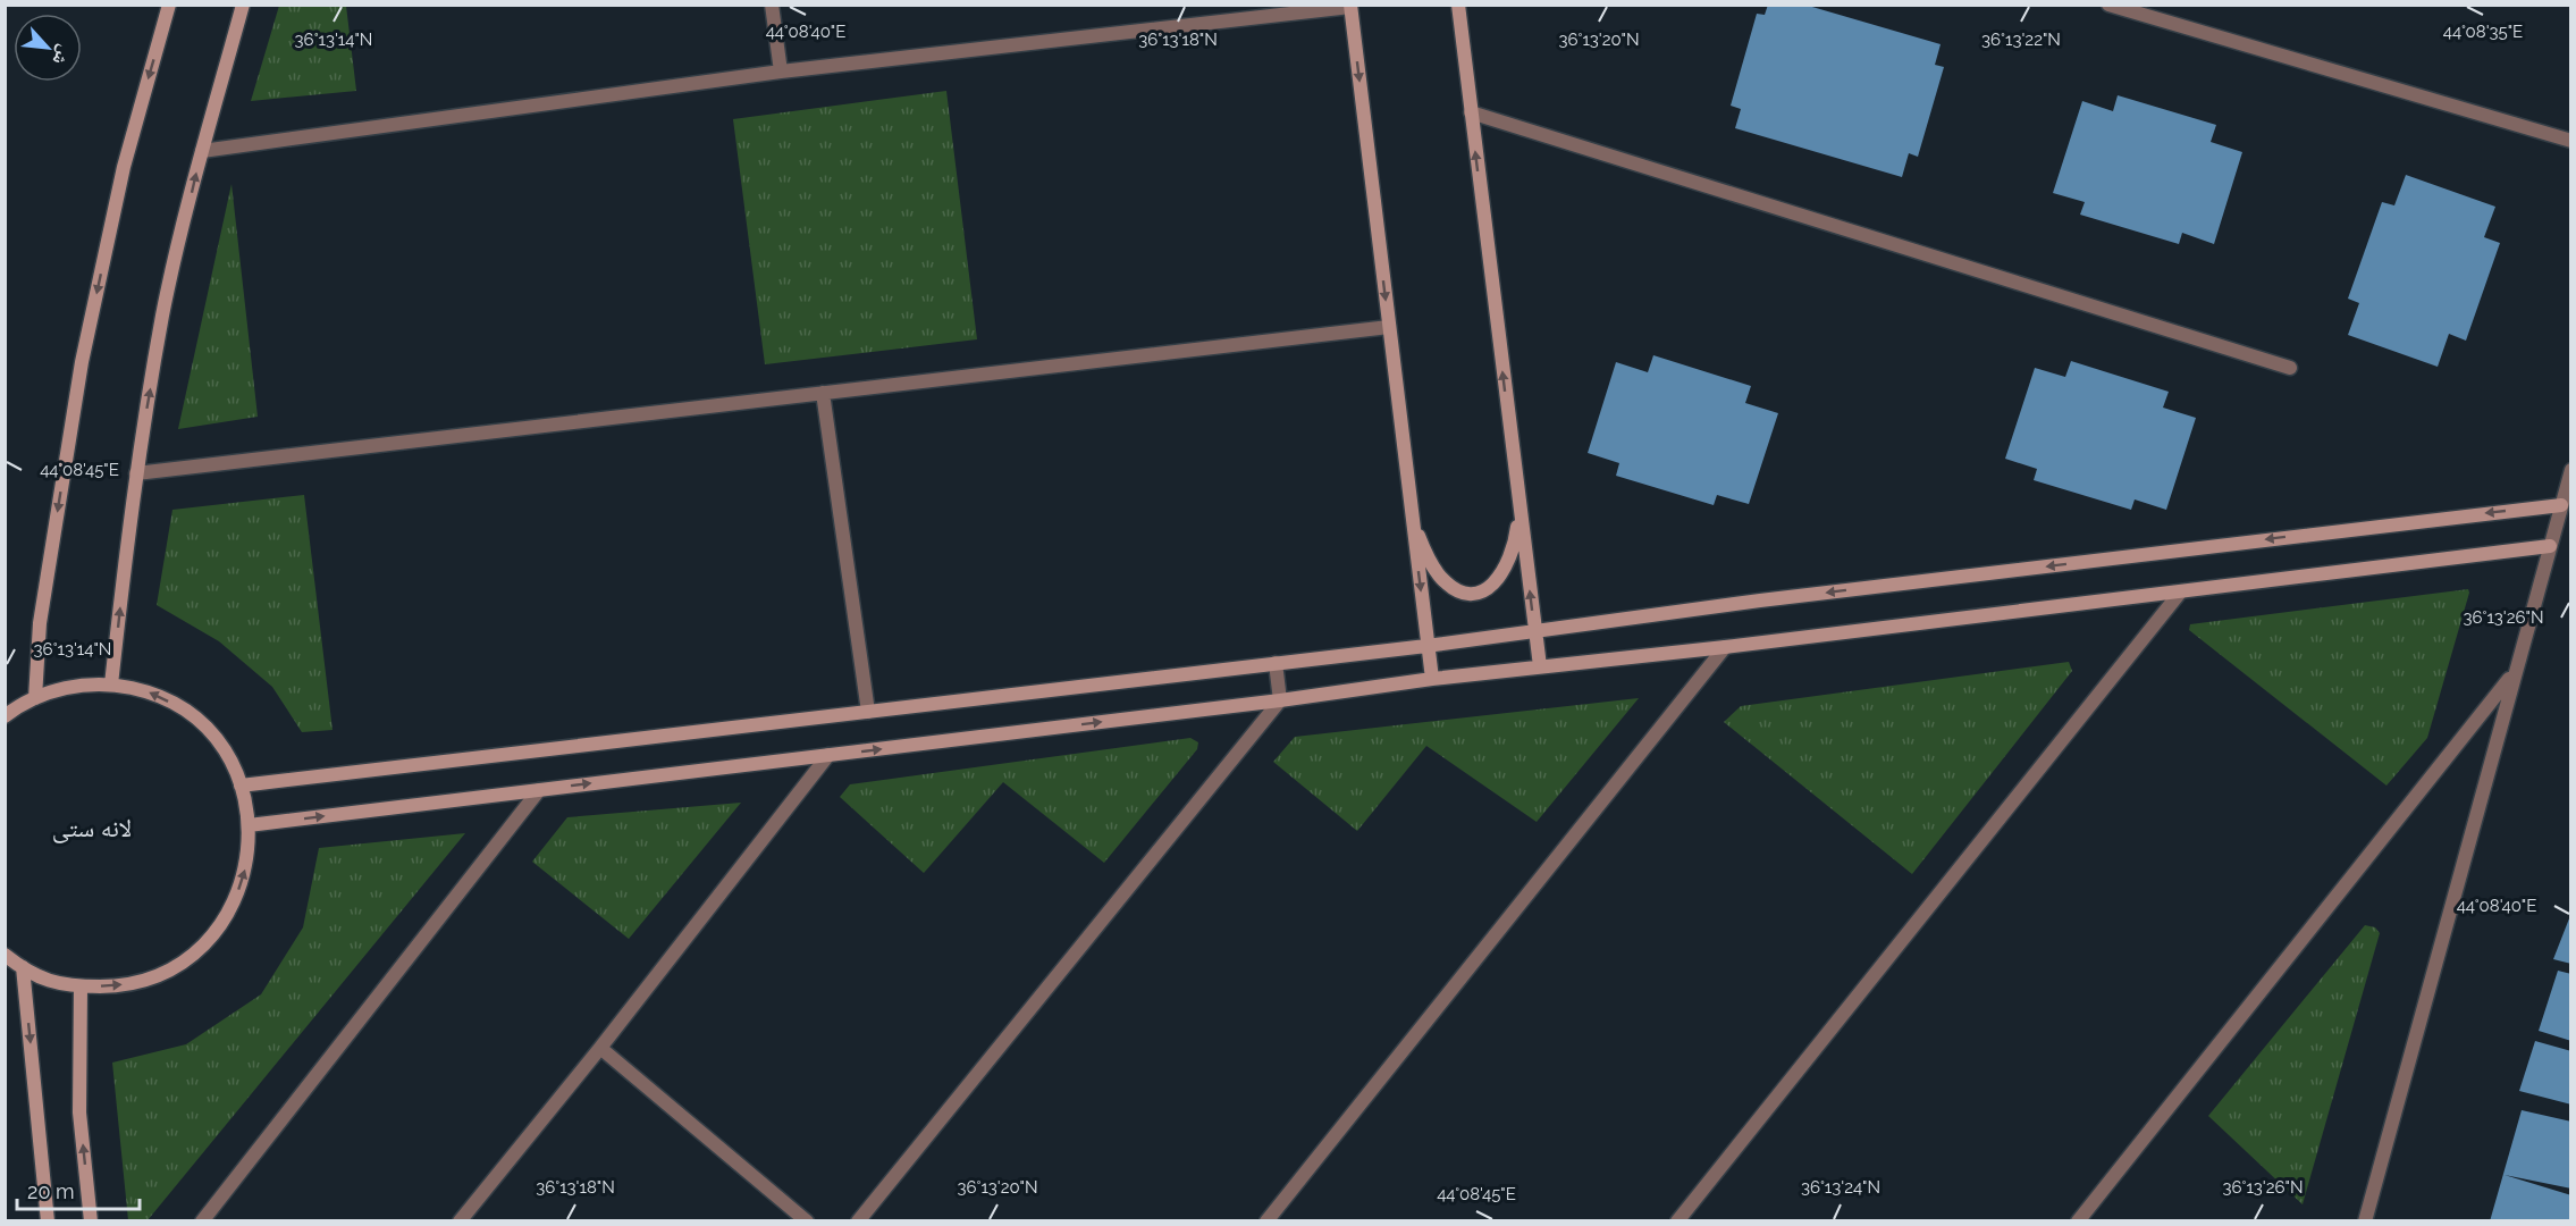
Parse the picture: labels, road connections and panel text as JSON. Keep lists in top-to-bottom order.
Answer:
{
  "districts": ["لانه‌ ستی"],
  "scale_bar": "20 m",
  "north": "bottom right",
  "coordinates": [
    "44°08'40\"E",
    "44°08'35\"E",
    "36°13'14\"N",
    "36°13'18\"N",
    "36°13'20\"N",
    "36°13'22\"N",
    "44°08'45\"E",
    "36°13'26\"N",
    "36°13'24\"N"
  ]
}
